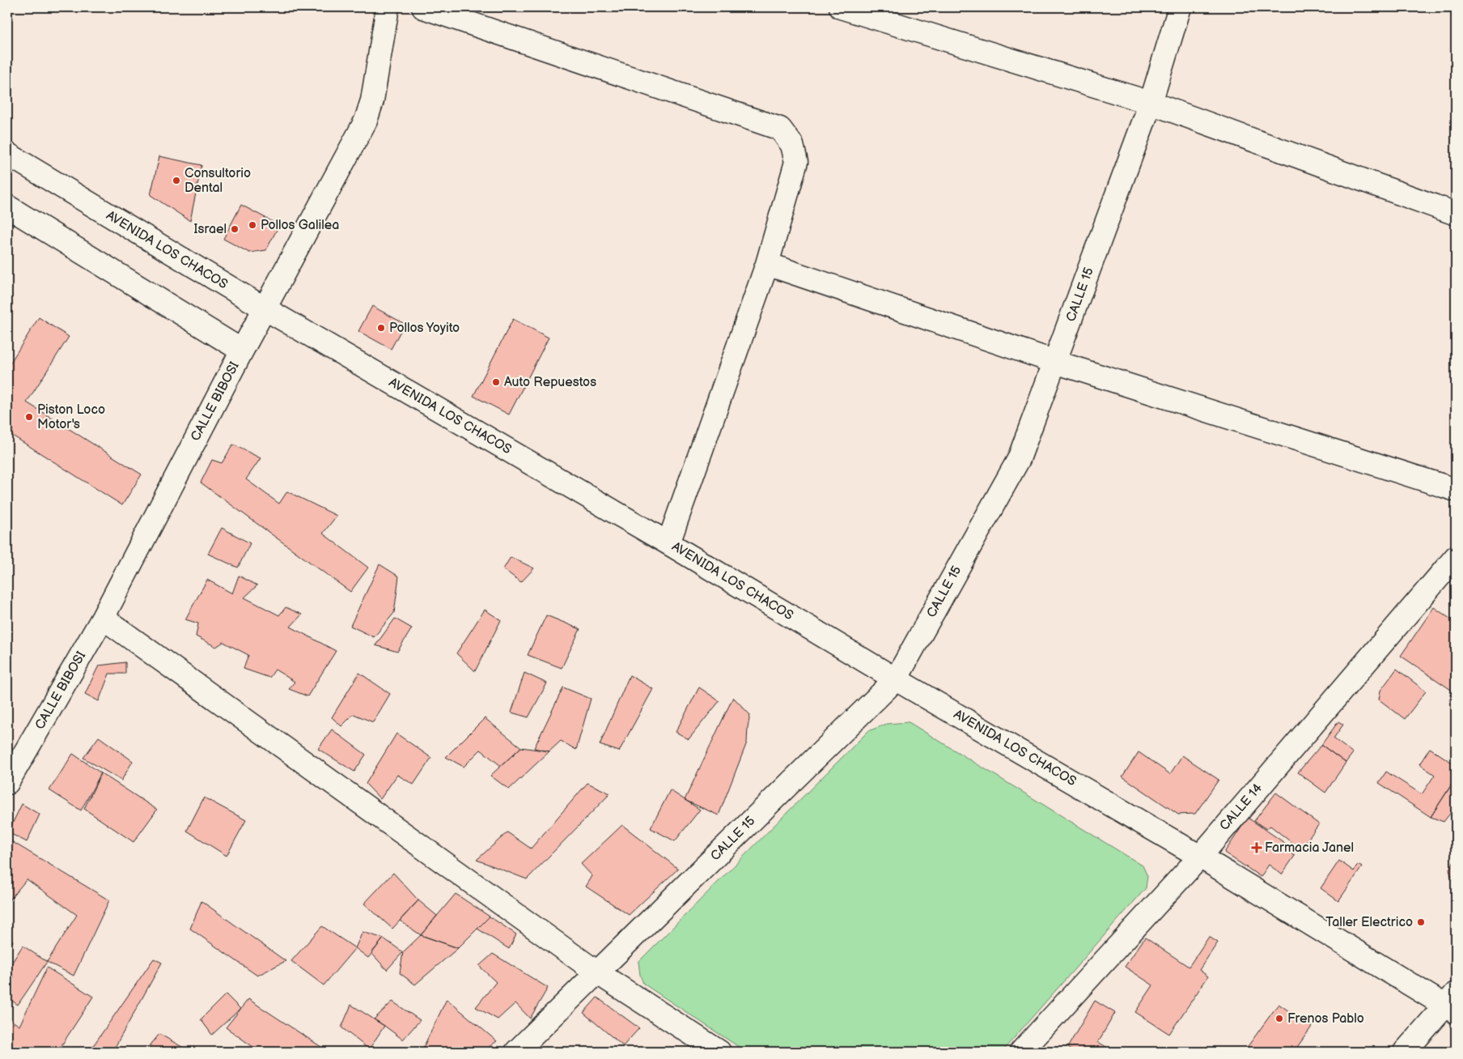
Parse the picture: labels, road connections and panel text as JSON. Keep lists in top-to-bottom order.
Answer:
{
  "streets": {
    "street": [
      "AVENIDA LOS CHACOS",
      "CALLE 15",
      "CALLE BIBOSI",
      "CALLE 14"
    ]
  },
  "crossings": [
    ["AVENIDA LOS CHACOS", "CALLE 15"],
    ["AVENIDA LOS CHACOS", "CALLE BIBOSI"],
    ["AVENIDA LOS CHACOS", "CALLE 14"]
  ],
  "places": {
    "other": [
      "Consultorio Dental",
      "Pollos Galilea",
      "Israel",
      "Pollos Yoyito",
      "Auto Repuestos",
      "Piston Loco Motor's",
      "Taller Electrico",
      "Frenos Pablo"
    ],
    "health": ["Farmacia Janel"]
  }
}
